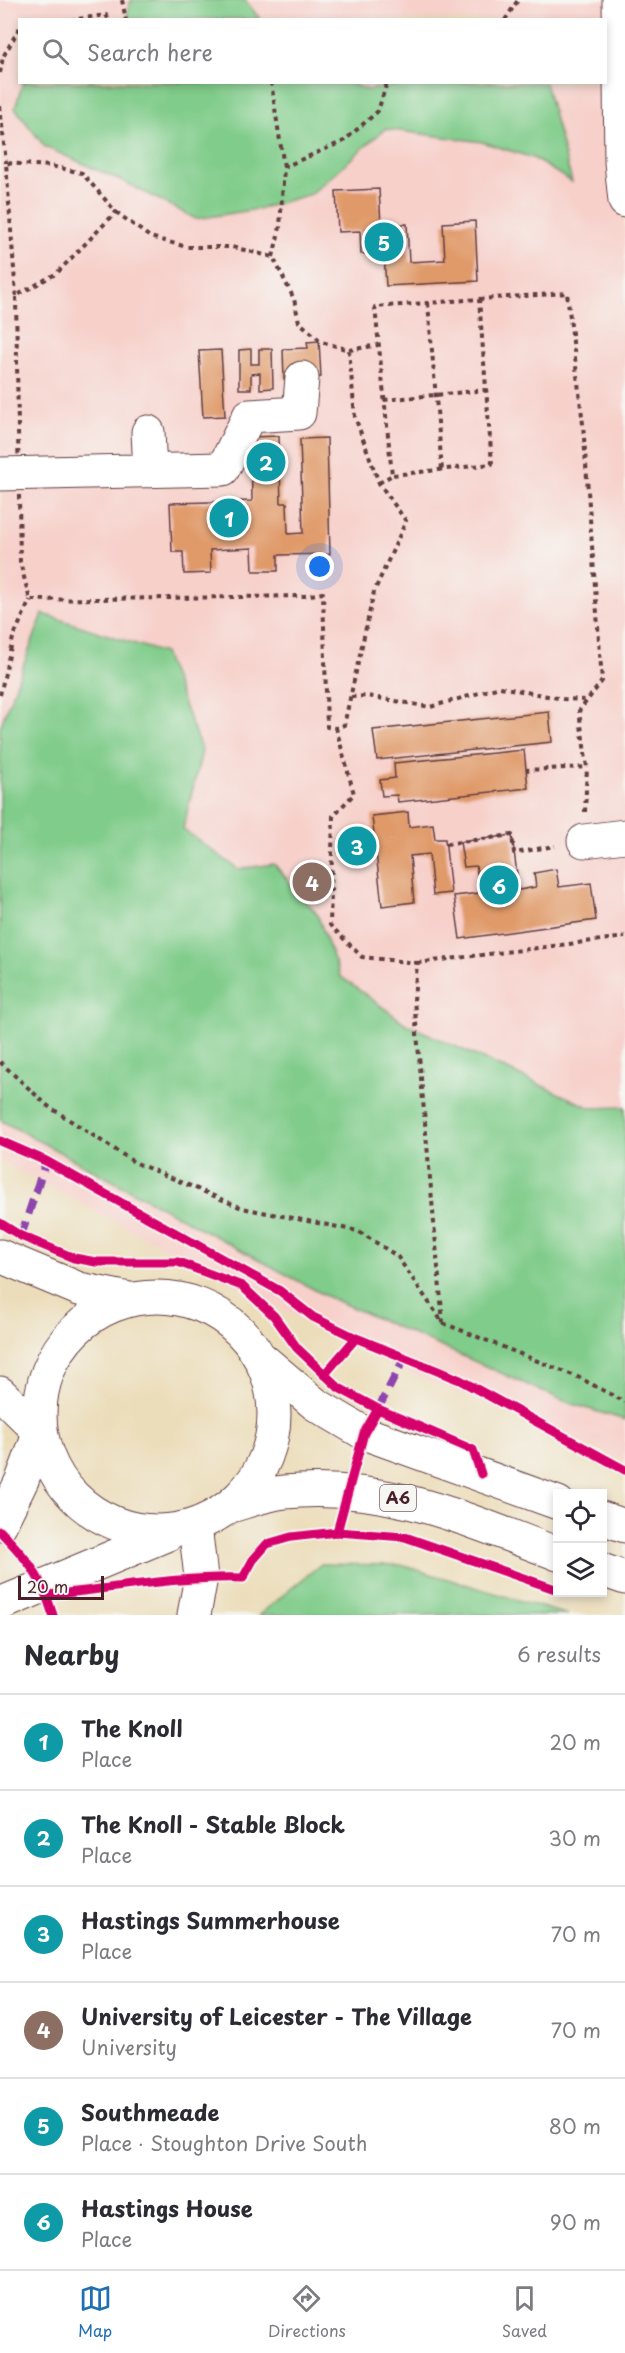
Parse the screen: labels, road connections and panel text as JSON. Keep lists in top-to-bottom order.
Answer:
{
  "streets": {
    "main road": ["A6"]
  },
  "scale_bar": "20 m",
  "page": {
    "search": "Search here",
    "pins": [
      "5",
      "2",
      "1",
      "3",
      "4",
      "6"
    ],
    "scale": "20 m",
    "heading": ["Nearby", "6 results"],
    "list": [
      {
        "mark": "1",
        "name": "The Knoll",
        "note": "Place",
        "value": "20 m"
      },
      {
        "mark": "2",
        "name": "The Knoll - Stable Block",
        "note": "Place",
        "value": "30 m"
      },
      {
        "mark": "3",
        "name": "Hastings Summerhouse",
        "note": "Place",
        "value": "70 m"
      },
      {
        "mark": "4",
        "name": "University of Leicester - The Village",
        "note": "University",
        "value": "70 m"
      },
      {
        "mark": "5",
        "name": "Southmeade",
        "note": "Place · Stoughton Drive South",
        "value": "80 m"
      },
      {
        "mark": "6",
        "name": "Hastings House",
        "note": "Place",
        "value": "90 m"
      }
    ],
    "nav": ["Map", "Directions", "Saved"]
  }
}
